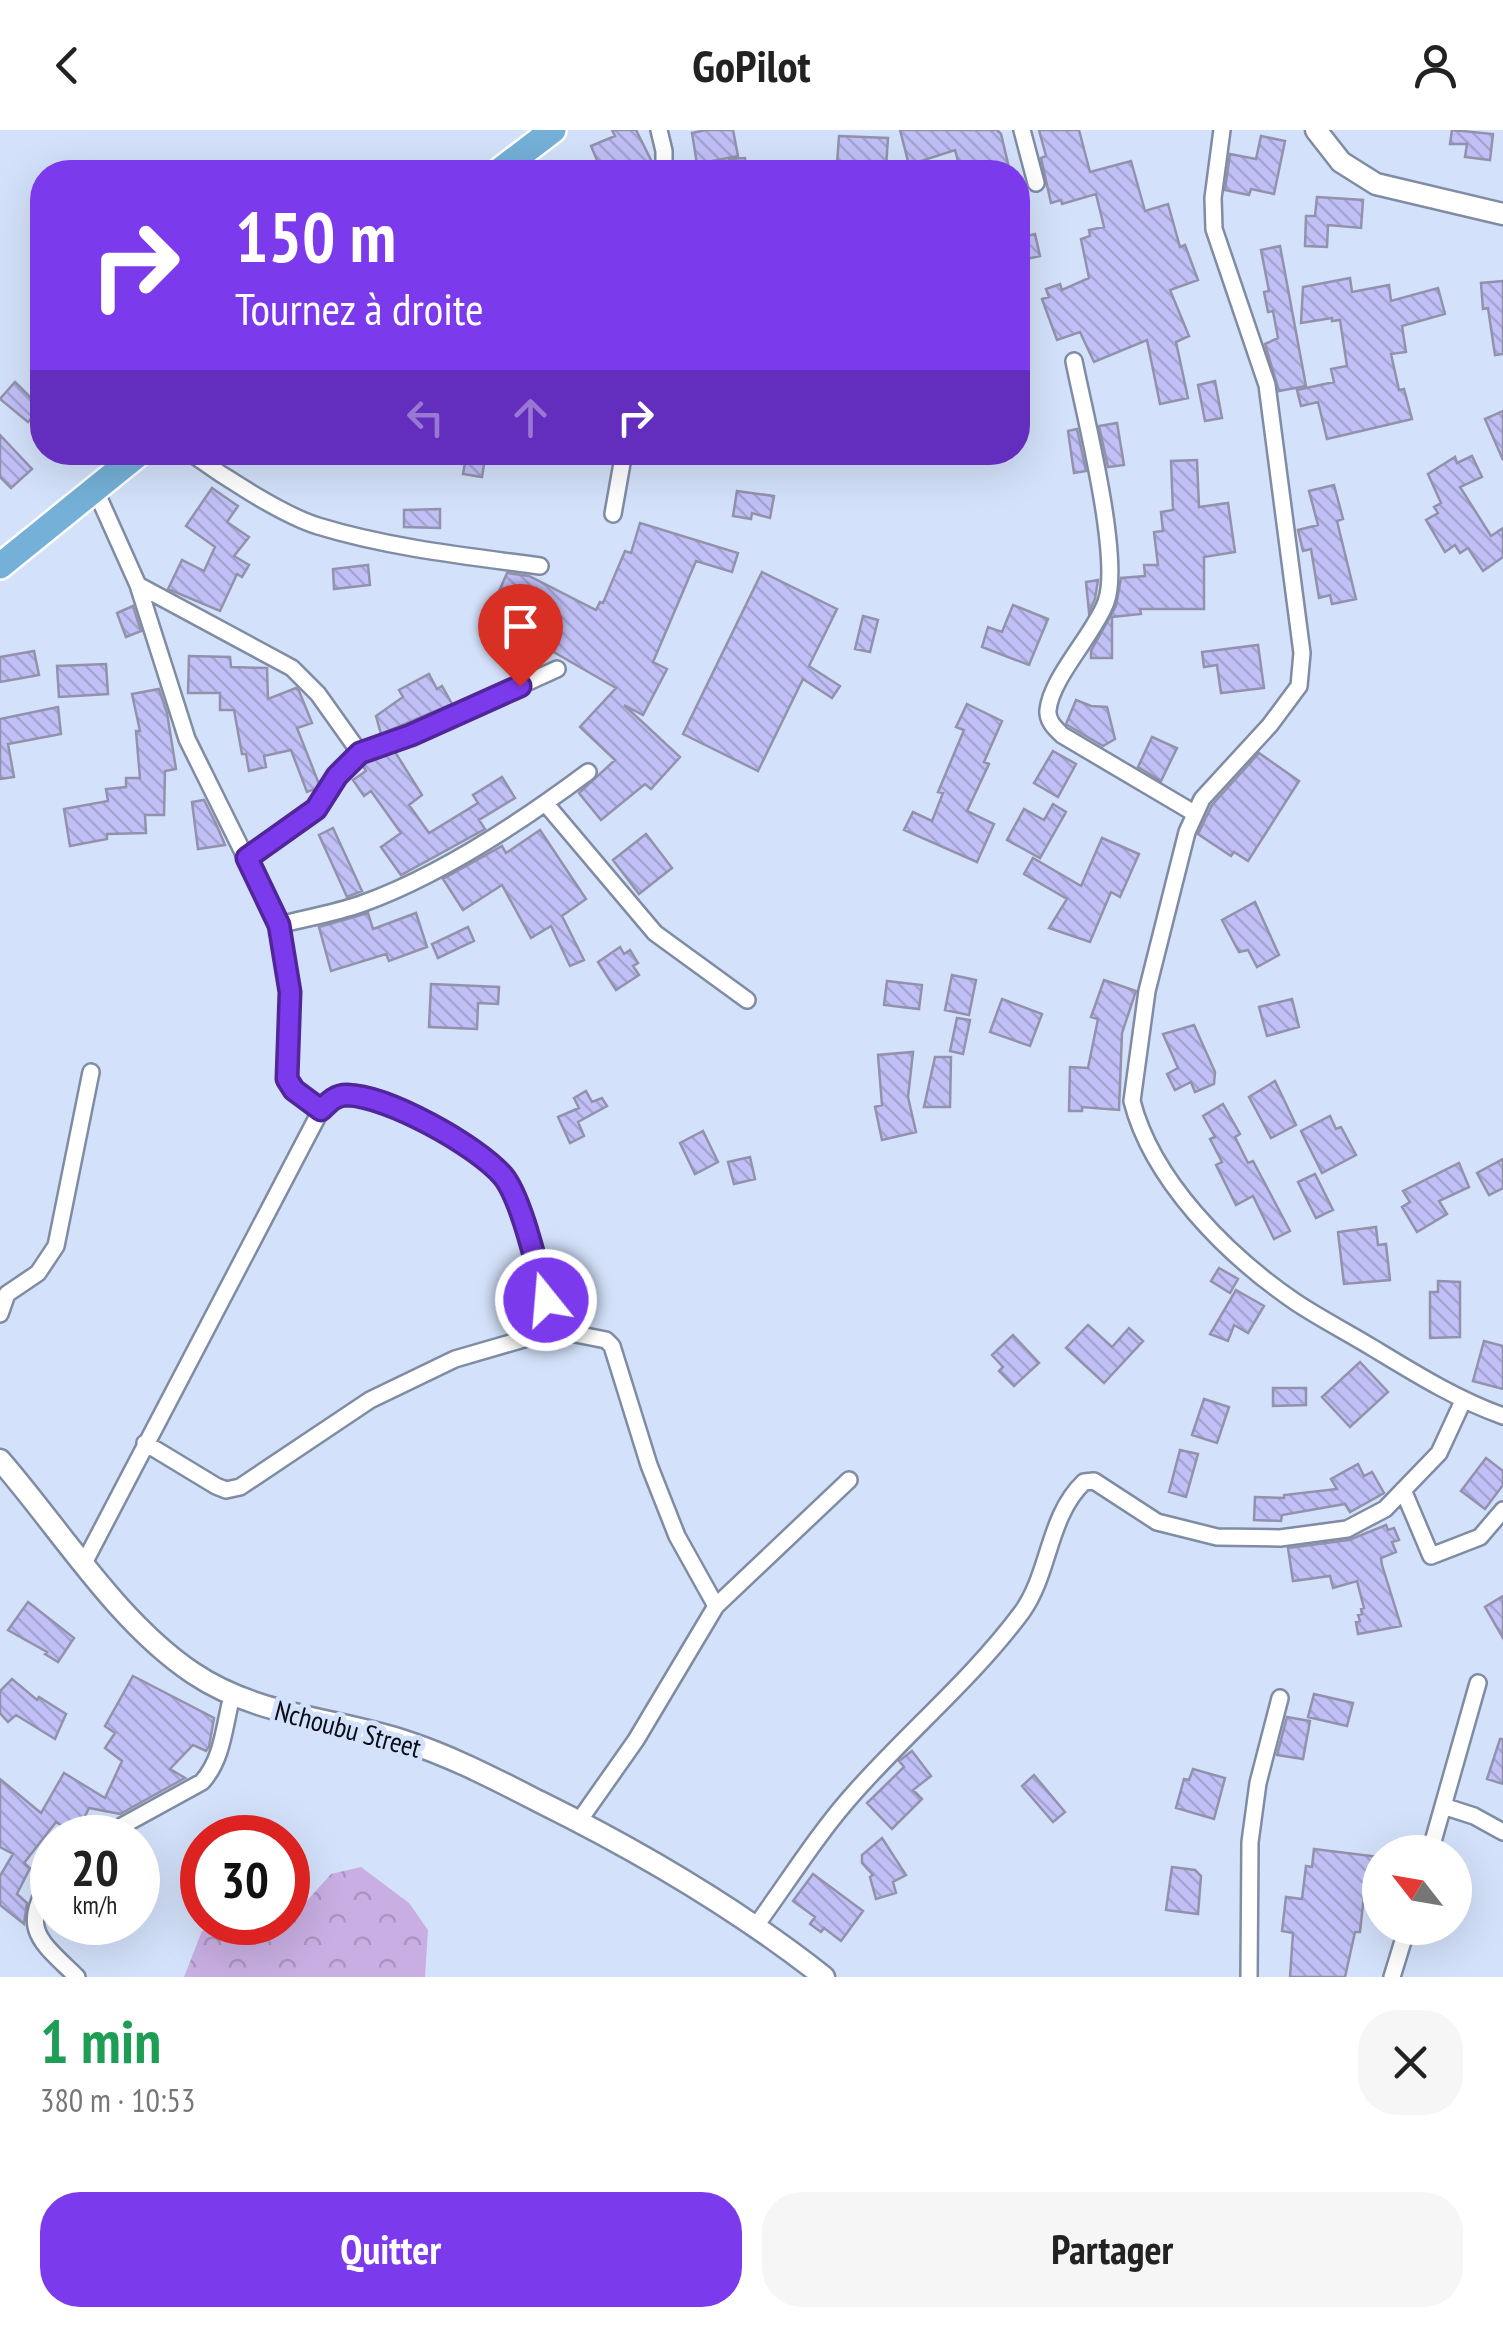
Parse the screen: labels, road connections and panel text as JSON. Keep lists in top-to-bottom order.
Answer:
{
  "streets": {
    "street": ["Nchoubu Street"]
  },
  "north": "top left",
  "page": {
    "header": "GoPilot",
    "turn": ["150 m", "Tournez à droite"],
    "speed": "20 km/h",
    "limit": "30",
    "heading": ["1 min", "380 m · 10:53"],
    "buttons": ["Quitter", "Partager"]
  }
}
